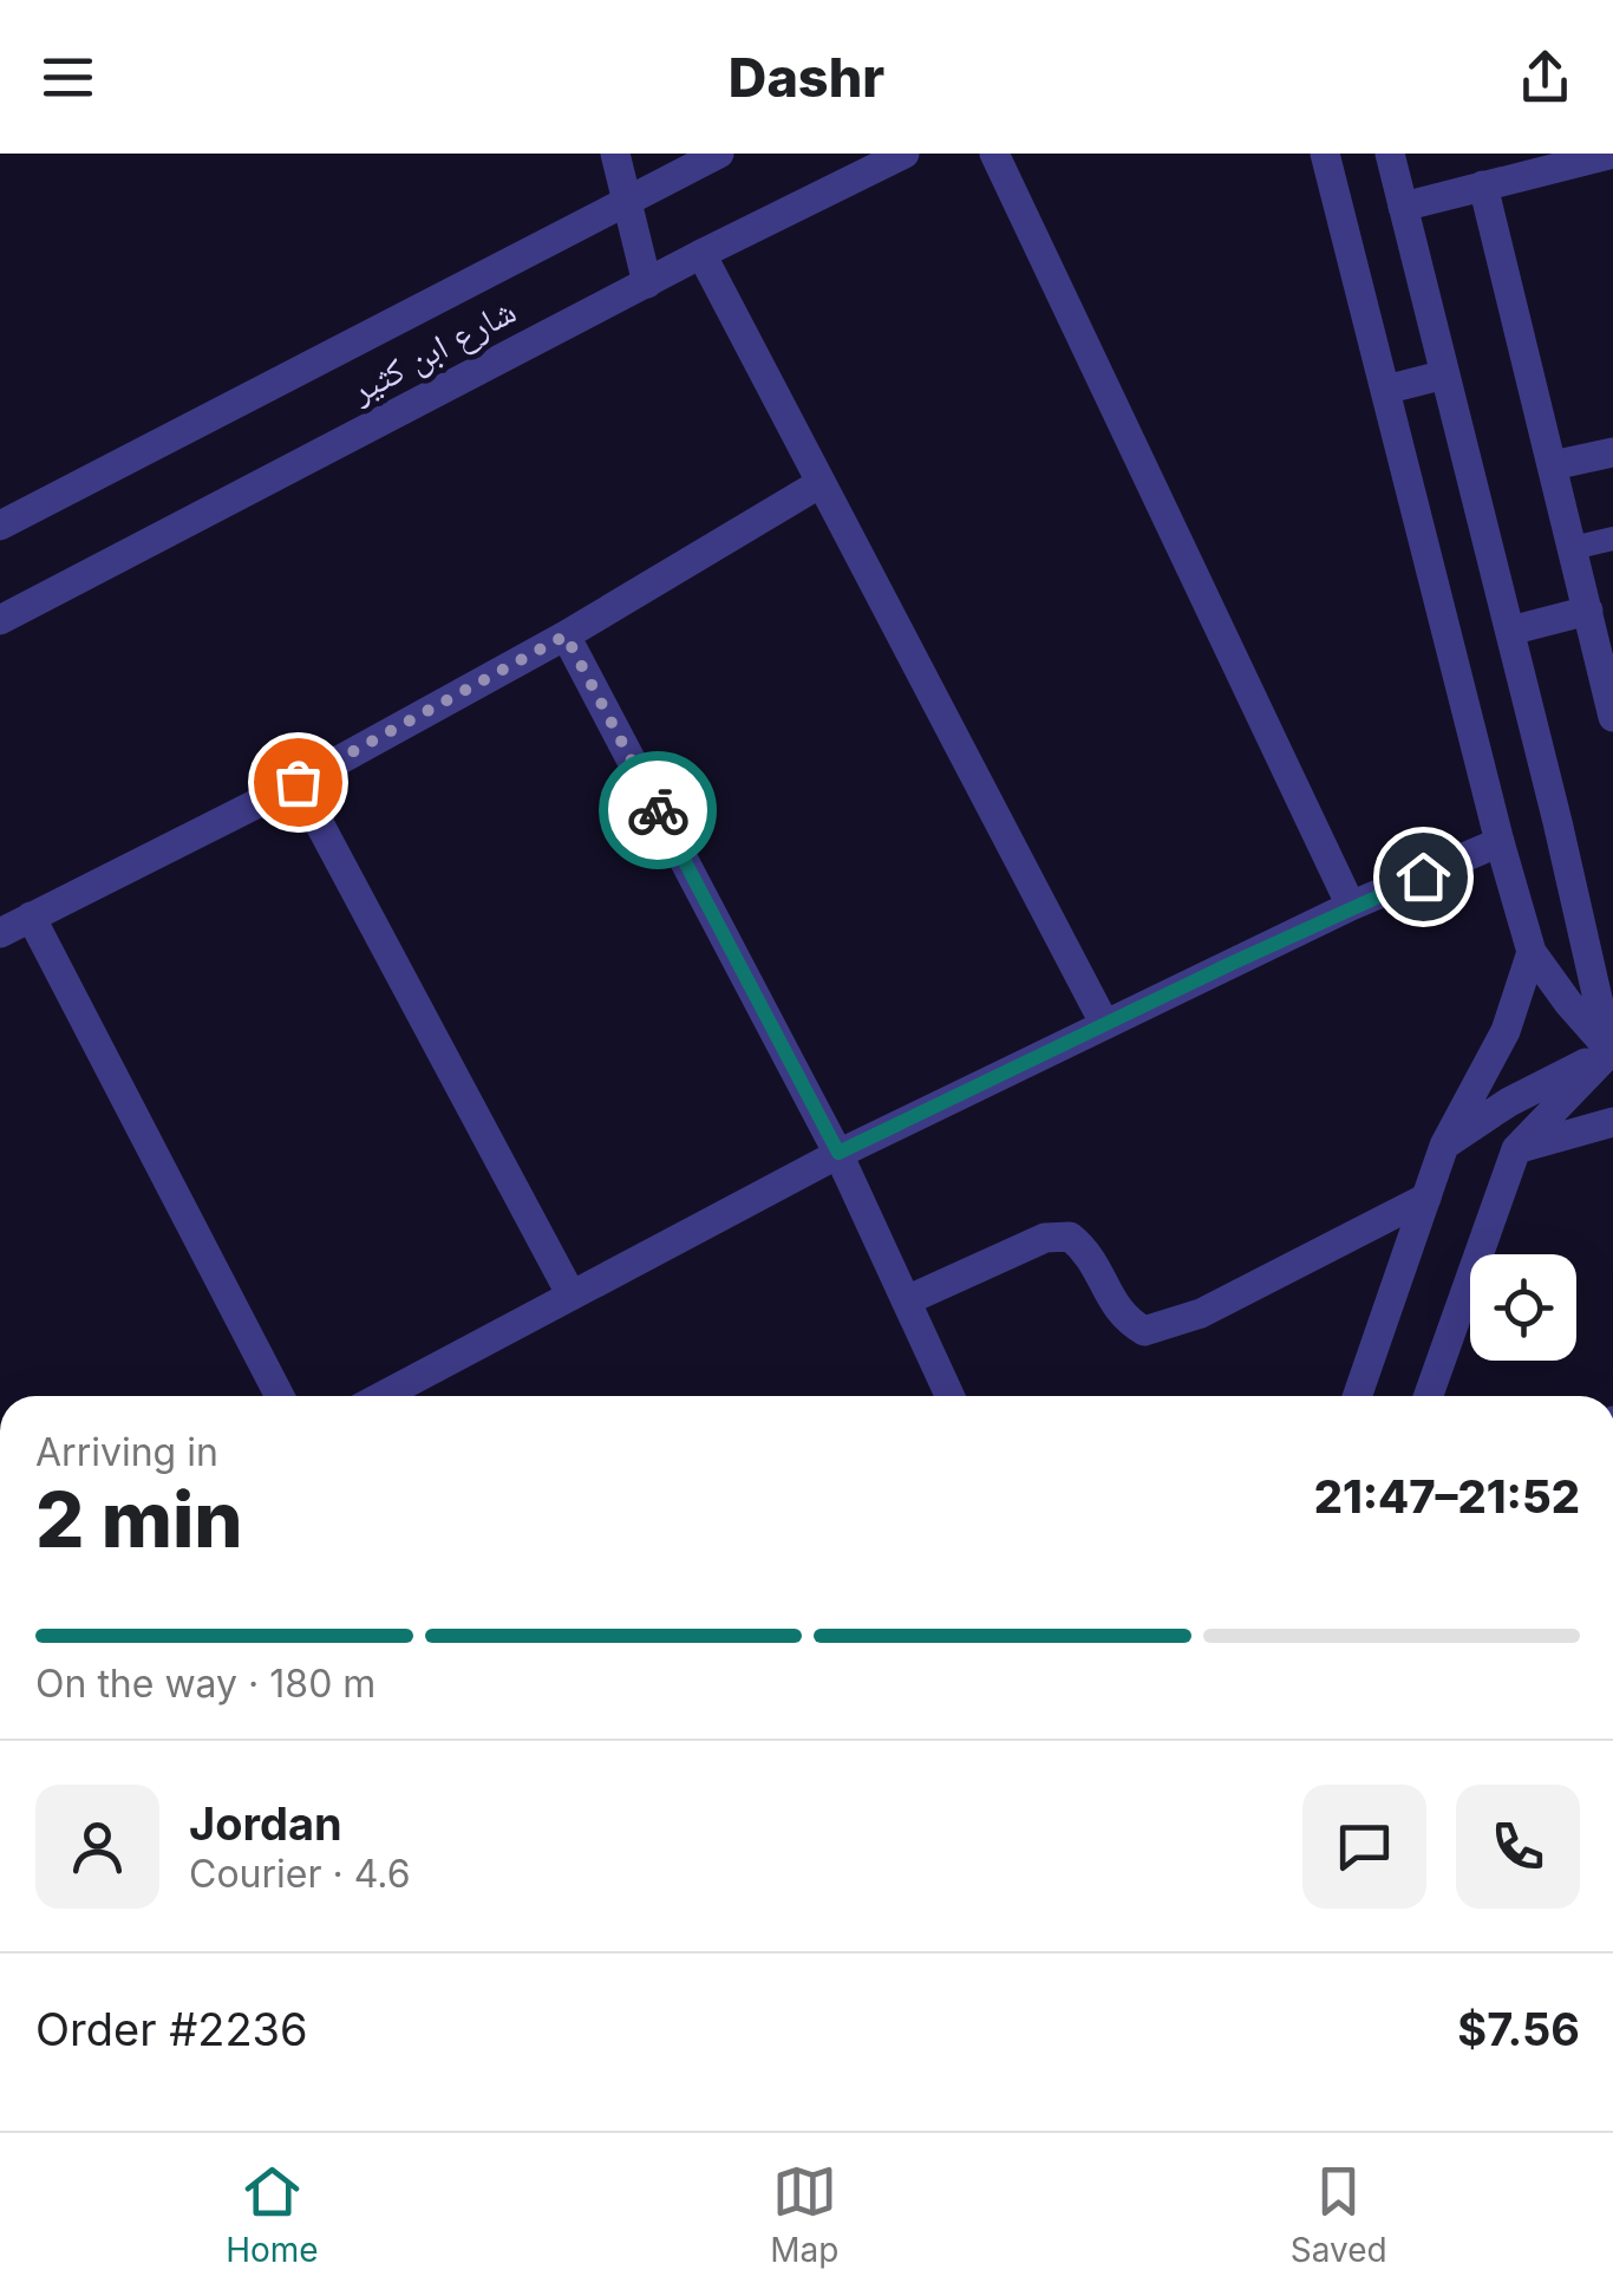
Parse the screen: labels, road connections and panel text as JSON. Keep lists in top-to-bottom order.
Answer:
{
  "streets": {
    "street": ["شارع ابن كثير"]
  },
  "page": {
    "header": "Dashr",
    "heading": ["2 min", "Arriving in", "21:47–21:52"],
    "panel": [
      "Jordan",
      "Courier · 4.6",
      "Order #2236",
      "$7.56"
    ],
    "bar": "On the way · 180 m",
    "tabs": ["Home", "Map", "Saved"]
  }
}
